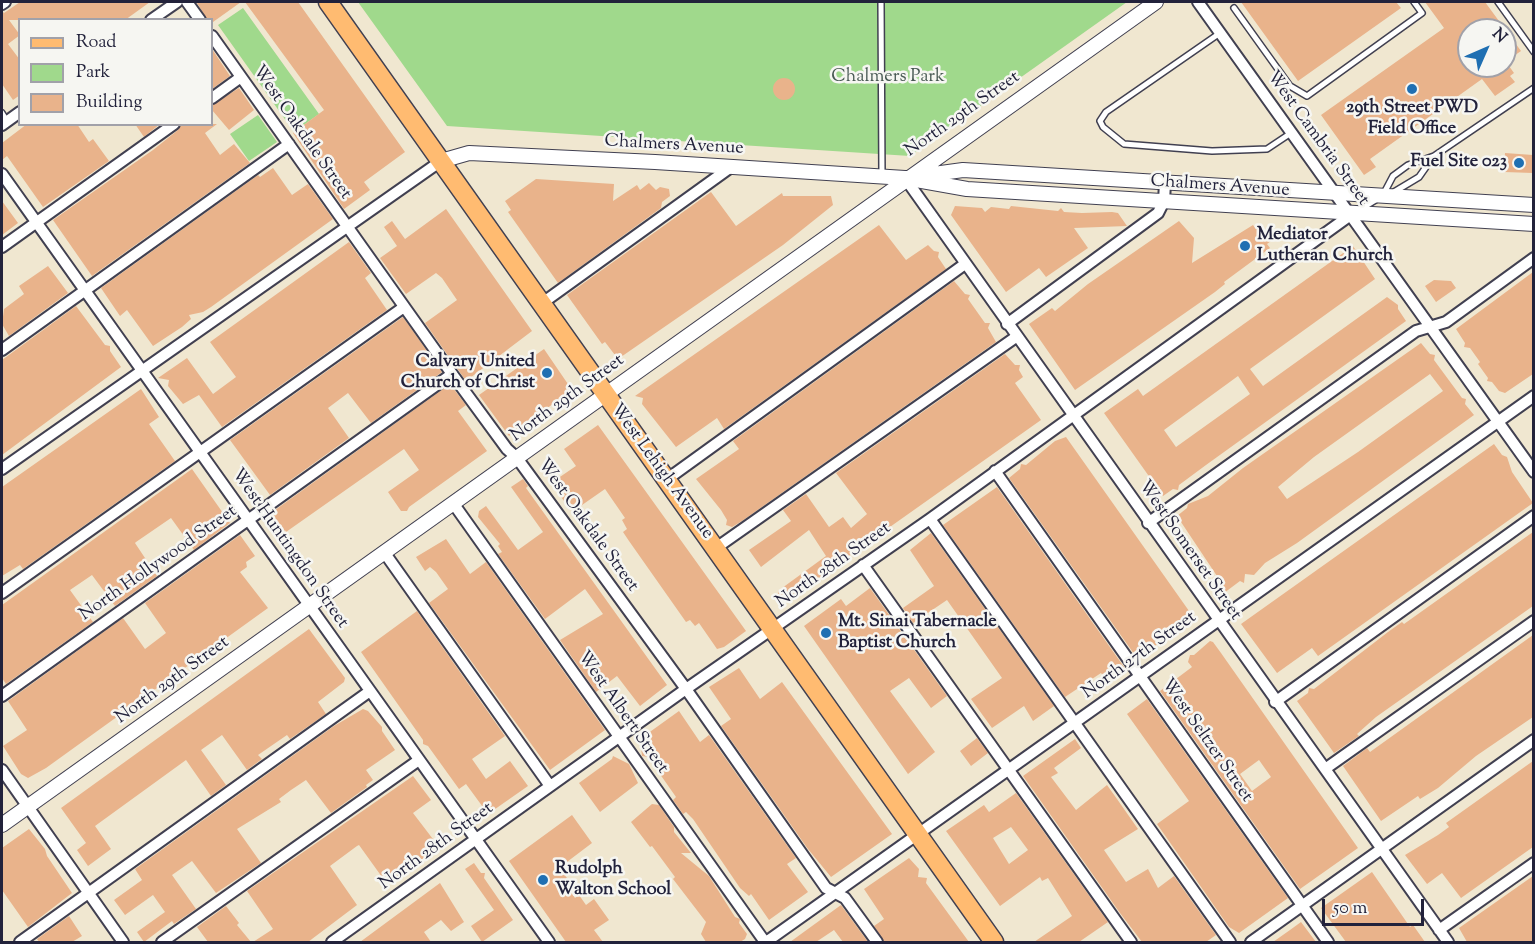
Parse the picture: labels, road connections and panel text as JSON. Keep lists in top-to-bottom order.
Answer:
{
  "streets": {
    "main road": ["West Lehigh Avenue"],
    "street": [
      "North 29th Street",
      "West Oakdale Street",
      "West Cambria Street",
      "Chalmers Avenue",
      "West Huntingdon Street",
      "West Somerset Street",
      "North Hollywood Street",
      "North 28th Street",
      "North 27th Street",
      "West Albert Street",
      "West Seltzer Street"
    ]
  },
  "crossings": [
    ["North 29th Street", "West Oakdale Street"],
    ["North 29th Street", "Chalmers Avenue"],
    ["North 29th Street", "West Lehigh Avenue"],
    ["North 29th Street", "West Huntingdon Street"],
    ["North 29th Street", "West Somerset Street"],
    ["North 29th Street", "West Albert Street"],
    ["West Oakdale Street", "North Hollywood Street"],
    ["West Oakdale Street", "North 28th Street"],
    ["West Oakdale Street", "North 27th Street"],
    ["West Cambria Street", "Chalmers Avenue"],
    ["West Cambria Street", "North 28th Street"],
    ["West Cambria Street", "North 27th Street"],
    ["Chalmers Avenue", "West Lehigh Avenue"],
    ["Chalmers Avenue", "West Somerset Street"],
    ["Chalmers Avenue", "North 28th Street"],
    ["West Lehigh Avenue", "North 28th Street"],
    ["West Lehigh Avenue", "North 27th Street"],
    ["West Huntingdon Street", "North Hollywood Street"],
    ["West Huntingdon Street", "North 28th Street"],
    ["West Somerset Street", "North 28th Street"],
    ["West Somerset Street", "North 27th Street"],
    ["North 28th Street", "West Albert Street"],
    ["North 28th Street", "West Seltzer Street"],
    ["North 27th Street", "West Albert Street"],
    ["North 27th Street", "West Seltzer Street"]
  ],
  "parks": ["Chalmers Park"],
  "places": [
    "29th Street PWD Field Office",
    "Fuel Site 023",
    "Mediator Lutheran Church",
    "Calvary United Church of Christ",
    "Mt. Sinai Tabernacle Baptist Church",
    "Rudolph Walton School"
  ],
  "legend": ["Road", "Park", "Building"],
  "scale_bar": "50 m",
  "north": "top right"
}
